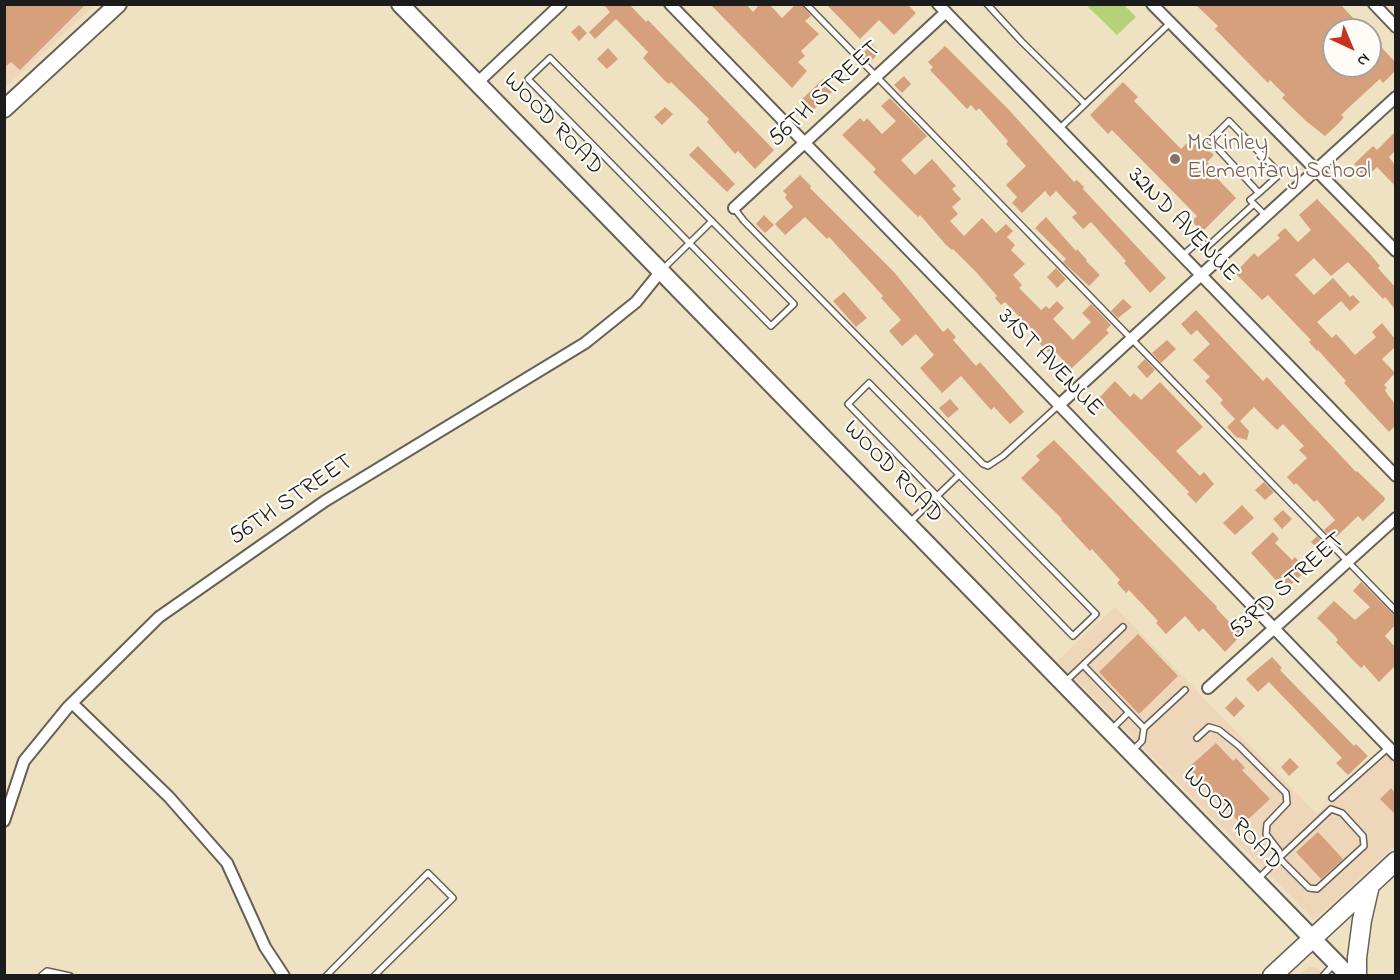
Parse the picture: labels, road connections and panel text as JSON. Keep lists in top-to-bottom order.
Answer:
{
  "streets": {
    "street": [
      "56TH STREET",
      "WOOD ROAD",
      "32ND AVENUE",
      "31ST AVENUE",
      "53RD STREET"
    ]
  },
  "crossings": [
    ["56TH STREET", "WOOD ROAD"],
    ["56TH STREET", "32ND AVENUE"],
    ["56TH STREET", "31ST AVENUE"],
    ["31ST AVENUE", "53RD STREET"]
  ],
  "places": ["McKinley Elementary School"],
  "north": "bottom right"
}
